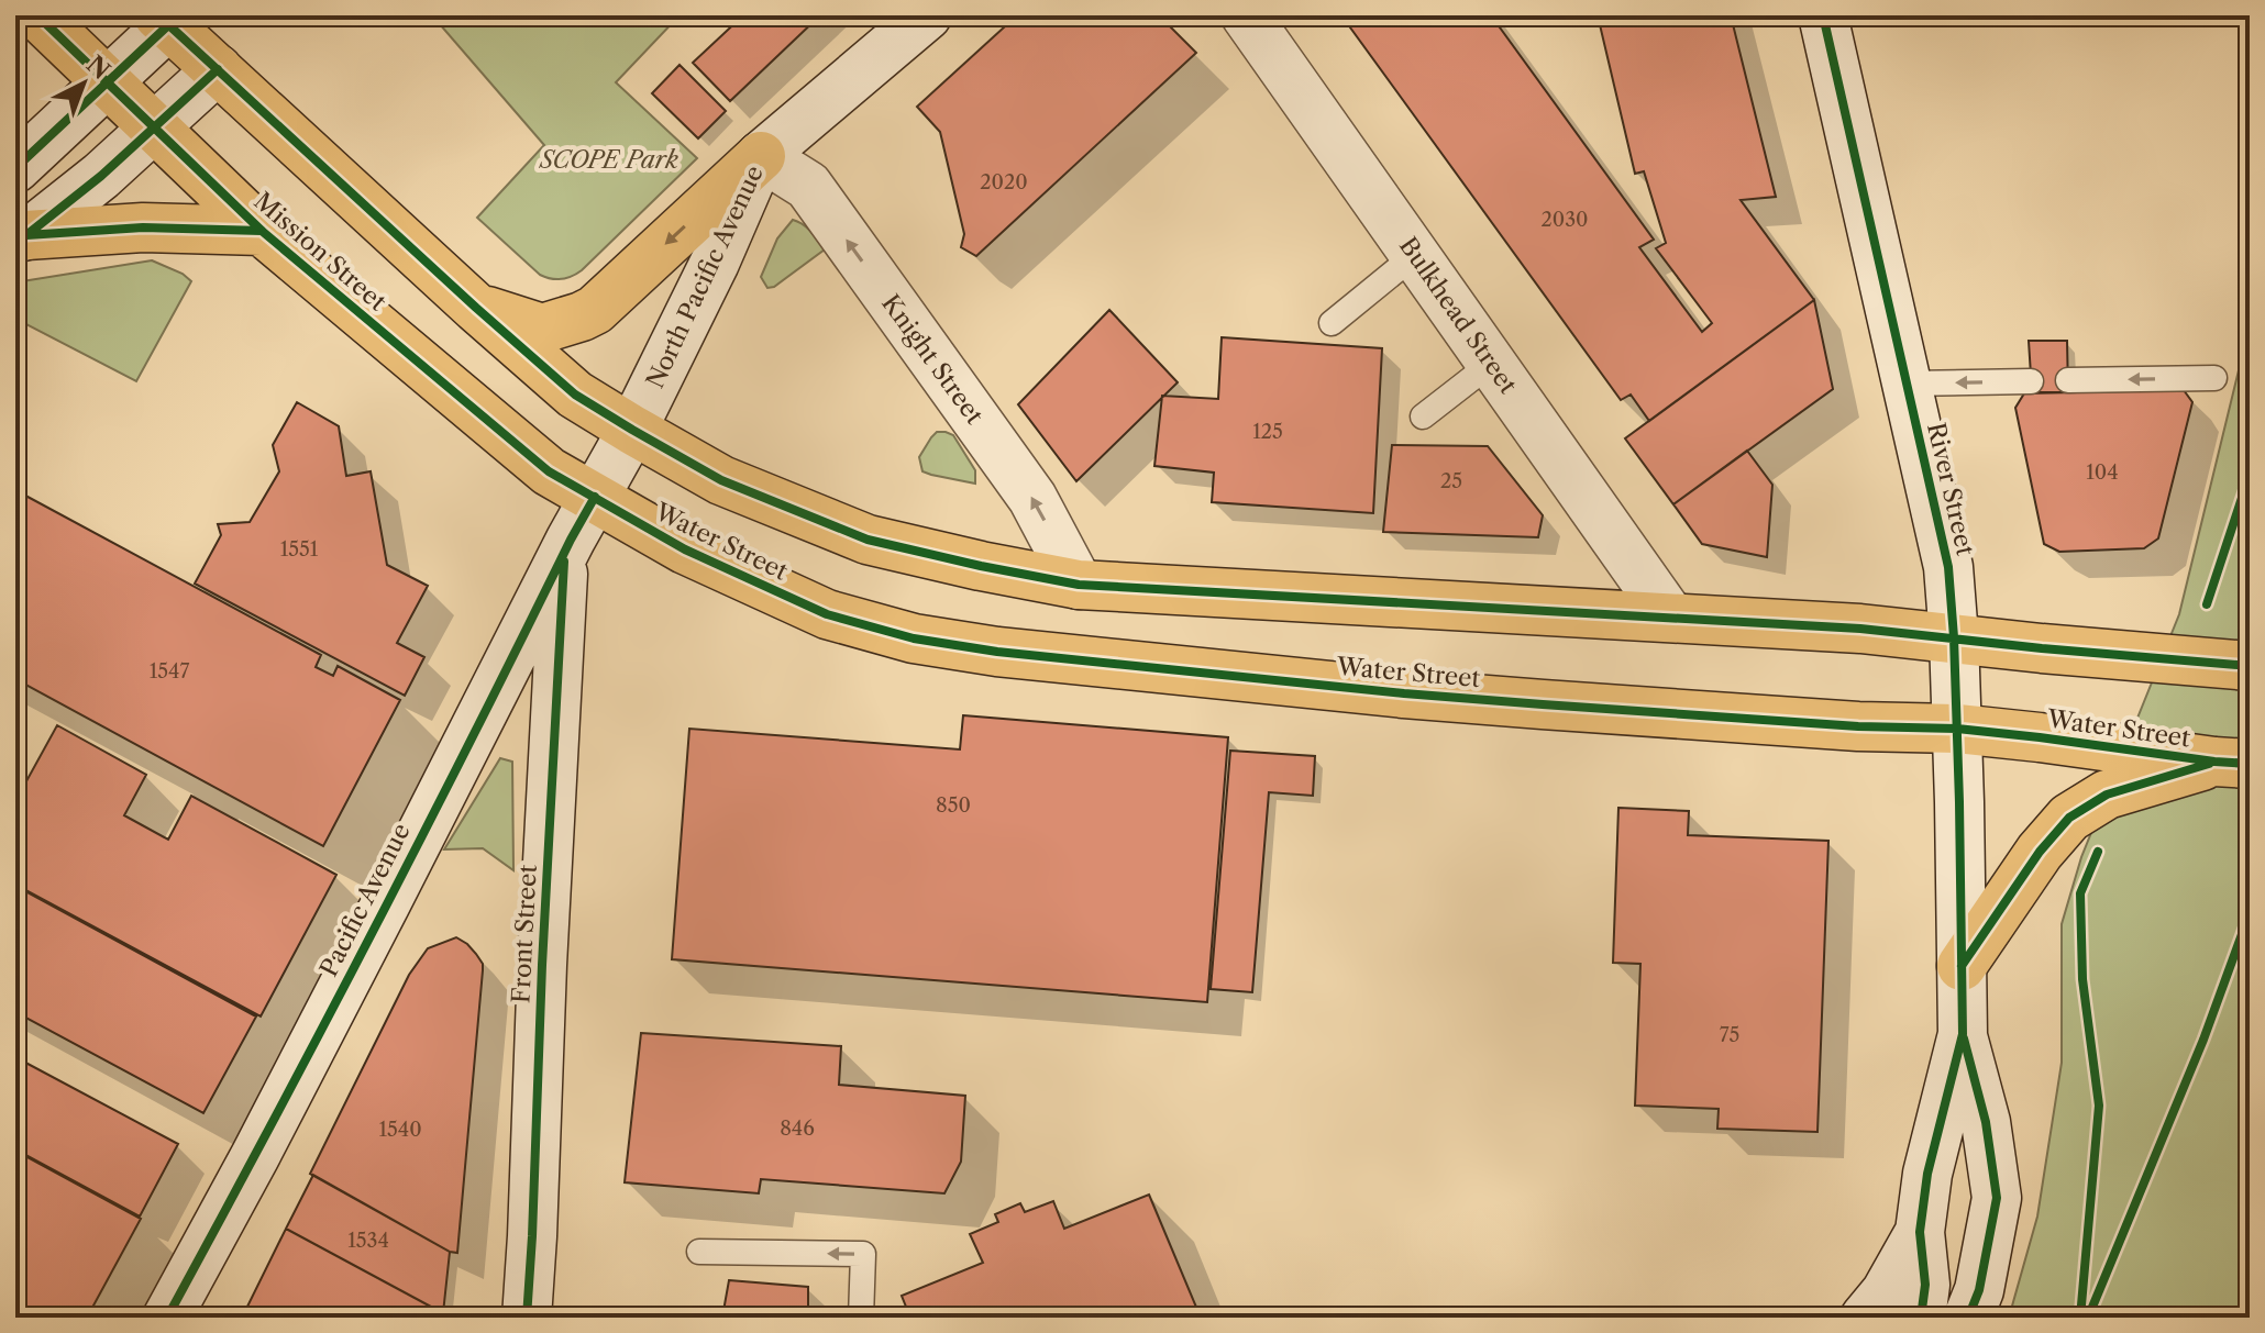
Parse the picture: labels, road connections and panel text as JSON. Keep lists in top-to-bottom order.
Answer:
{
  "streets": {
    "main road": ["Mission Street", "Water Street"],
    "street": [
      "North Pacific Avenue",
      "Bulkhead Street",
      "Knight Street",
      "River Street",
      "Pacific Avenue",
      "Front Street"
    ]
  },
  "crossings": [
    ["Mission Street", "North Pacific Avenue"],
    ["Mission Street", "Water Street"],
    ["Mission Street", "Pacific Avenue"],
    ["North Pacific Avenue", "Knight Street"],
    ["North Pacific Avenue", "Water Street"],
    ["North Pacific Avenue", "Pacific Avenue"],
    ["River Street", "Water Street"],
    ["Water Street", "Pacific Avenue"],
    ["Pacific Avenue", "Front Street"]
  ],
  "one_way": ["Knight Street"],
  "parks": ["SCOPE Park"],
  "house_numbers": [
    "2020",
    "2030",
    "125",
    "104",
    "25",
    "1551",
    "1547",
    "850",
    "75",
    "846",
    "1540",
    "1534"
  ],
  "north": "top right"
}
